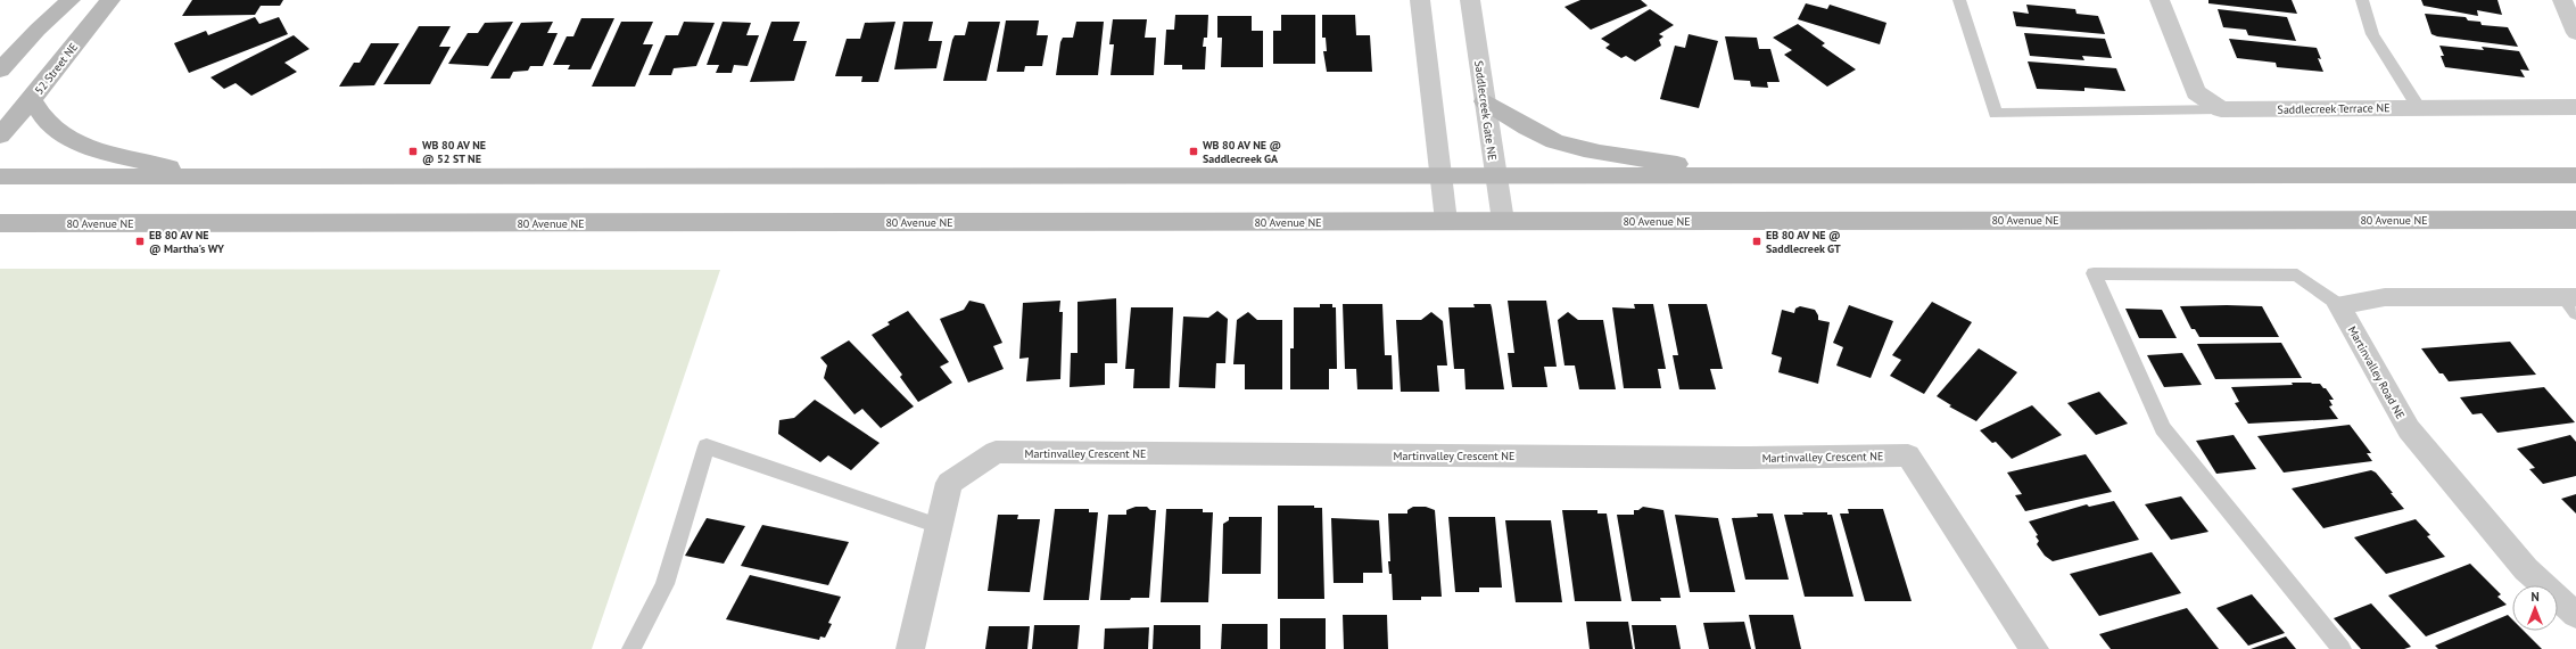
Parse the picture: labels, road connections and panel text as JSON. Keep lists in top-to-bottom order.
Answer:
{
  "streets": {
    "main road": ["52 Street NE", "80 Avenue NE"],
    "street": [
      "Saddlecreek Terrace NE",
      "Saddlecreek Gate NE",
      "Martinvalley Road NE",
      "Martinvalley Crescent NE"
    ]
  },
  "crossings": [
    ["Saddlecreek Gate NE", "80 Avenue NE"]
  ],
  "places": {
    "transit": [
      "WB 80 AV NE @ 52 ST NE",
      "WB 80 AV NE @ Saddlecreek GA",
      "EB 80 AV NE @ Martha's WY",
      "EB 80 AV NE @ Saddlecreek GT"
    ]
  },
  "north": "top"
}
